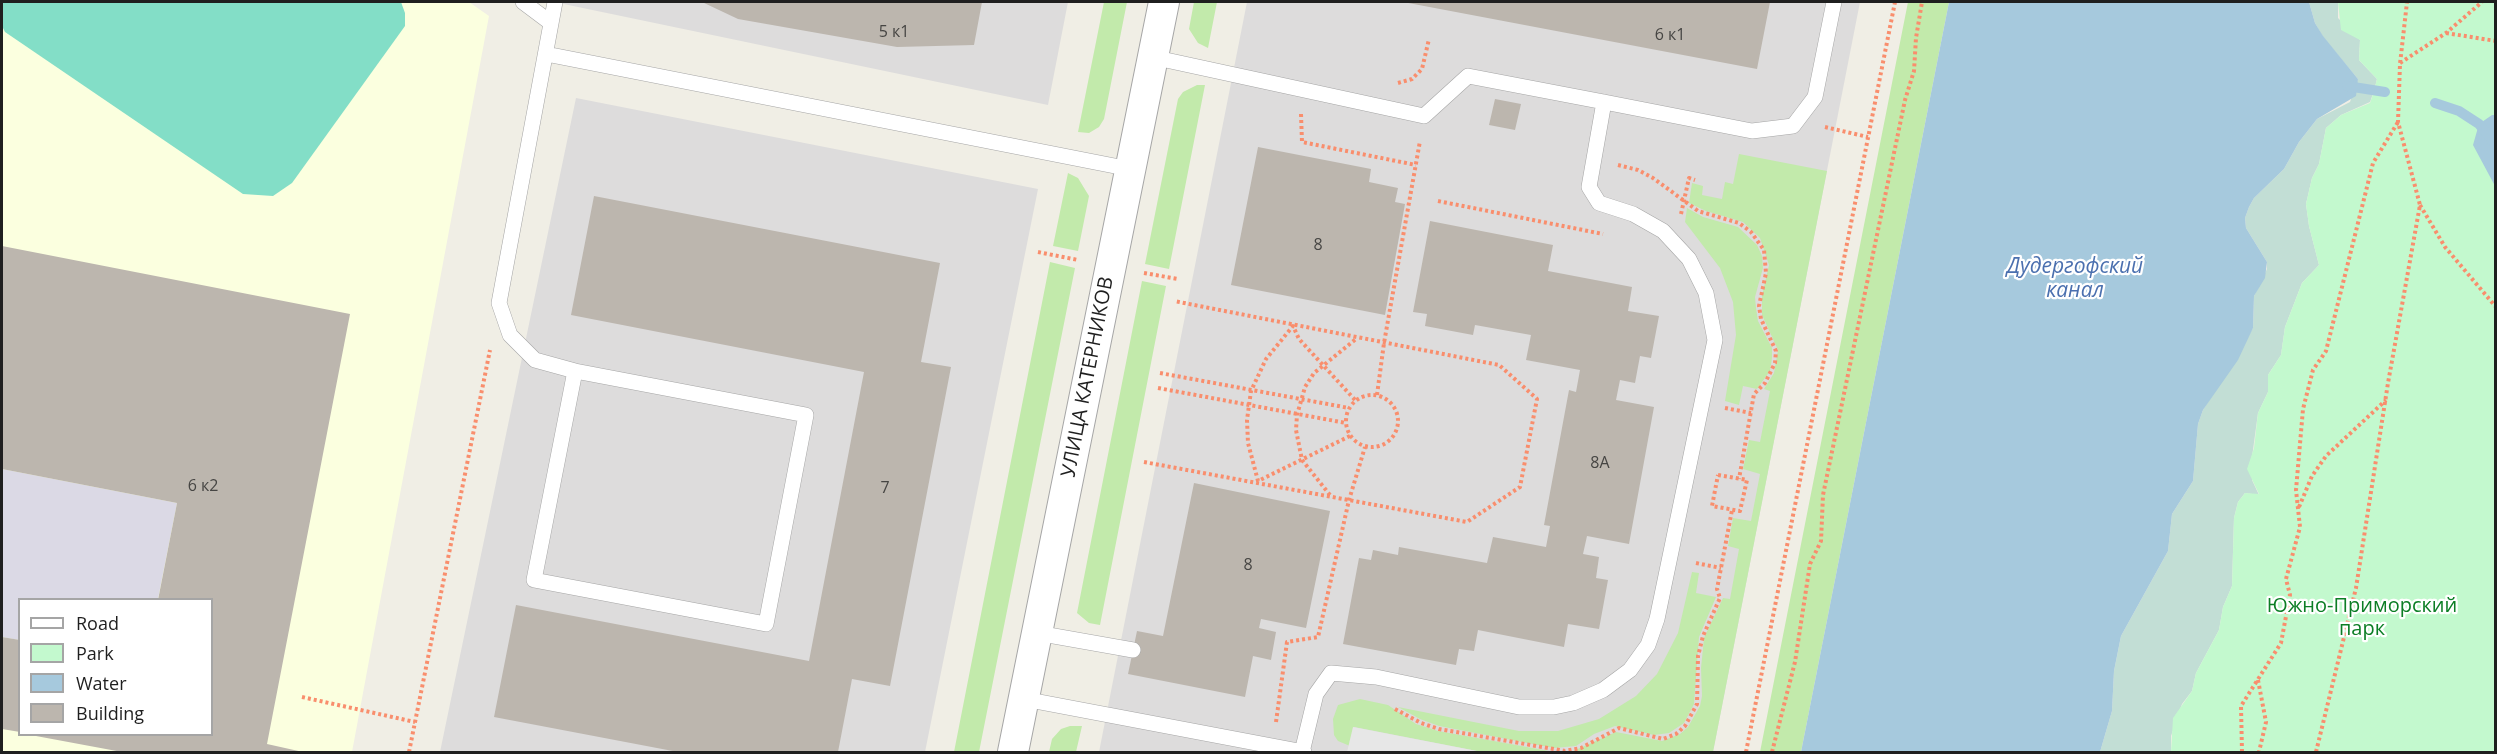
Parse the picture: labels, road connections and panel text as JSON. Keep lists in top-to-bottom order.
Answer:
{
  "streets": {
    "street": ["УЛИЦА КАТЕРНИКОВ"]
  },
  "water": ["Дудергофский канал"],
  "parks": ["Южно-Приморский парк"],
  "house_numbers": [
    "5 к1",
    "6 к1",
    "8",
    "8А",
    "6 к2",
    "7",
    "8"
  ],
  "legend": [
    "Road",
    "Park",
    "Water",
    "Building"
  ]
}
